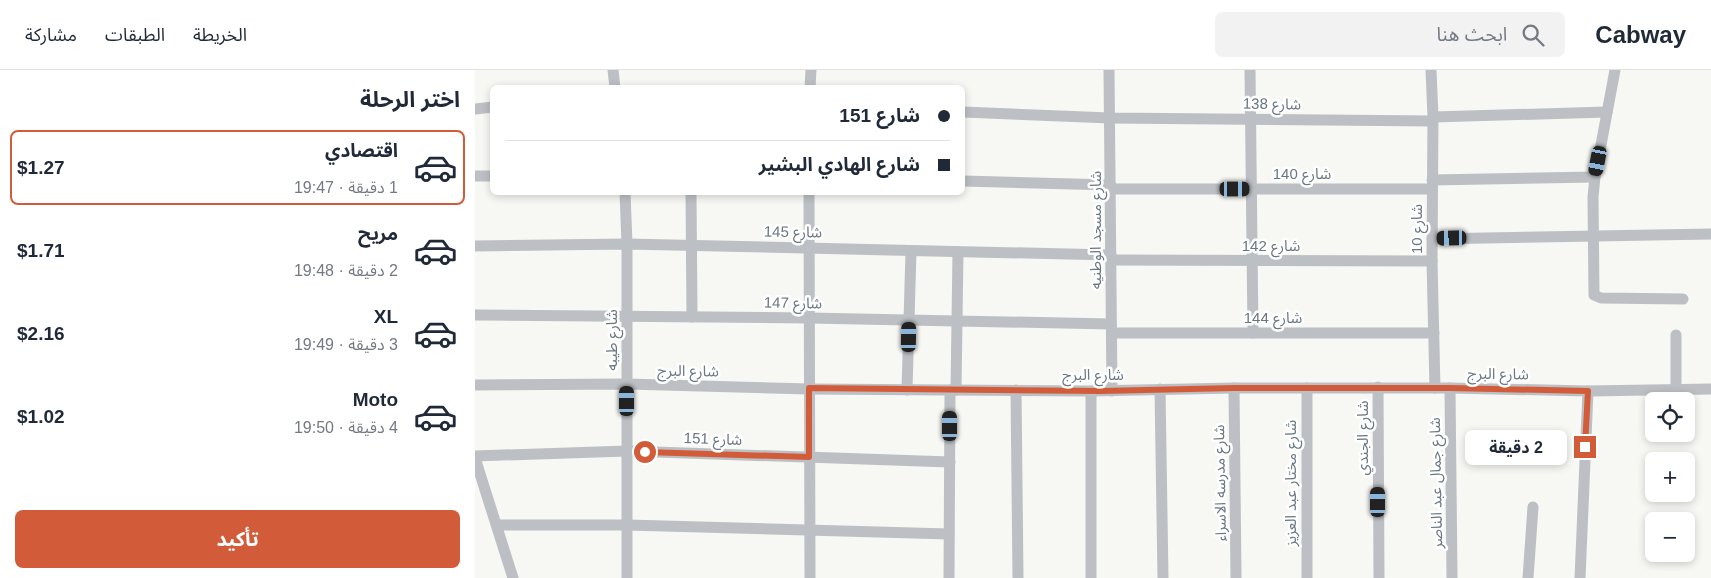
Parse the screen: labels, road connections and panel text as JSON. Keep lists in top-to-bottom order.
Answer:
{
  "streets": {
    "street": [
      "شارع 138",
      "شارع 140",
      "شارع 10",
      "شارع مسجد الوطنيه",
      "شارع 145",
      "شارع 142",
      "شارع 147",
      "شارع 144",
      "شارع طيبه",
      "شارع البرج",
      "شارع الجندي",
      "شارع 151",
      "شارع مدرسه الاسراء",
      "شارع مختار عبد العزيز",
      "شارع جمال عبد الناصر"
    ]
  },
  "crossings": [
    ["شارع 138", "شارع 10"],
    ["شارع 138", "شارع مسجد الوطنيه"],
    ["شارع 140", "شارع 10"],
    ["شارع 140", "شارع مسجد الوطنيه"],
    ["شارع 10", "شارع 142"],
    ["شارع 10", "شارع 144"],
    ["شارع 10", "شارع البرج"],
    ["شارع مسجد الوطنيه", "شارع 145"],
    ["شارع مسجد الوطنيه", "شارع 142"],
    ["شارع مسجد الوطنيه", "شارع 147"],
    ["شارع مسجد الوطنيه", "شارع 144"],
    ["شارع مسجد الوطنيه", "شارع البرج"],
    ["شارع 145", "شارع 142"],
    ["شارع 145", "شارع طيبه"],
    ["شارع 147", "شارع 144"],
    ["شارع 147", "شارع طيبه"],
    ["شارع طيبه", "شارع البرج"],
    ["شارع طيبه", "شارع 151"],
    ["شارع البرج", "شارع الجندي"],
    ["شارع البرج", "شارع مدرسه الاسراء"],
    ["شارع البرج", "شارع مختار عبد العزيز"],
    ["شارع البرج", "شارع جمال عبد الناصر"]
  ],
  "page": {
    "header": "Cabway",
    "search": "ابحث هنا",
    "nav": ["الخريطة", "الطبقات", "مشاركة"],
    "heading": "اختر الرحلة",
    "banner": ["شارع 151", "شارع الهادي البشير"],
    "list": [
      {
        "name": "اقتصادي",
        "note": "1 دقيقة · 19:47",
        "value": "$1.27"
      },
      {
        "name": "مريح",
        "note": "2 دقيقة · 19:48",
        "value": "$1.71"
      },
      {
        "name": "XL",
        "note": "3 دقيقة · 19:49",
        "value": "$2.16"
      },
      {
        "name": "Moto",
        "note": "4 دقيقة · 19:50",
        "value": "$1.02"
      }
    ],
    "map_buttons": ["+", "−"],
    "bubble": "2 دقيقة",
    "buttons": "تأكيد"
  }
}
